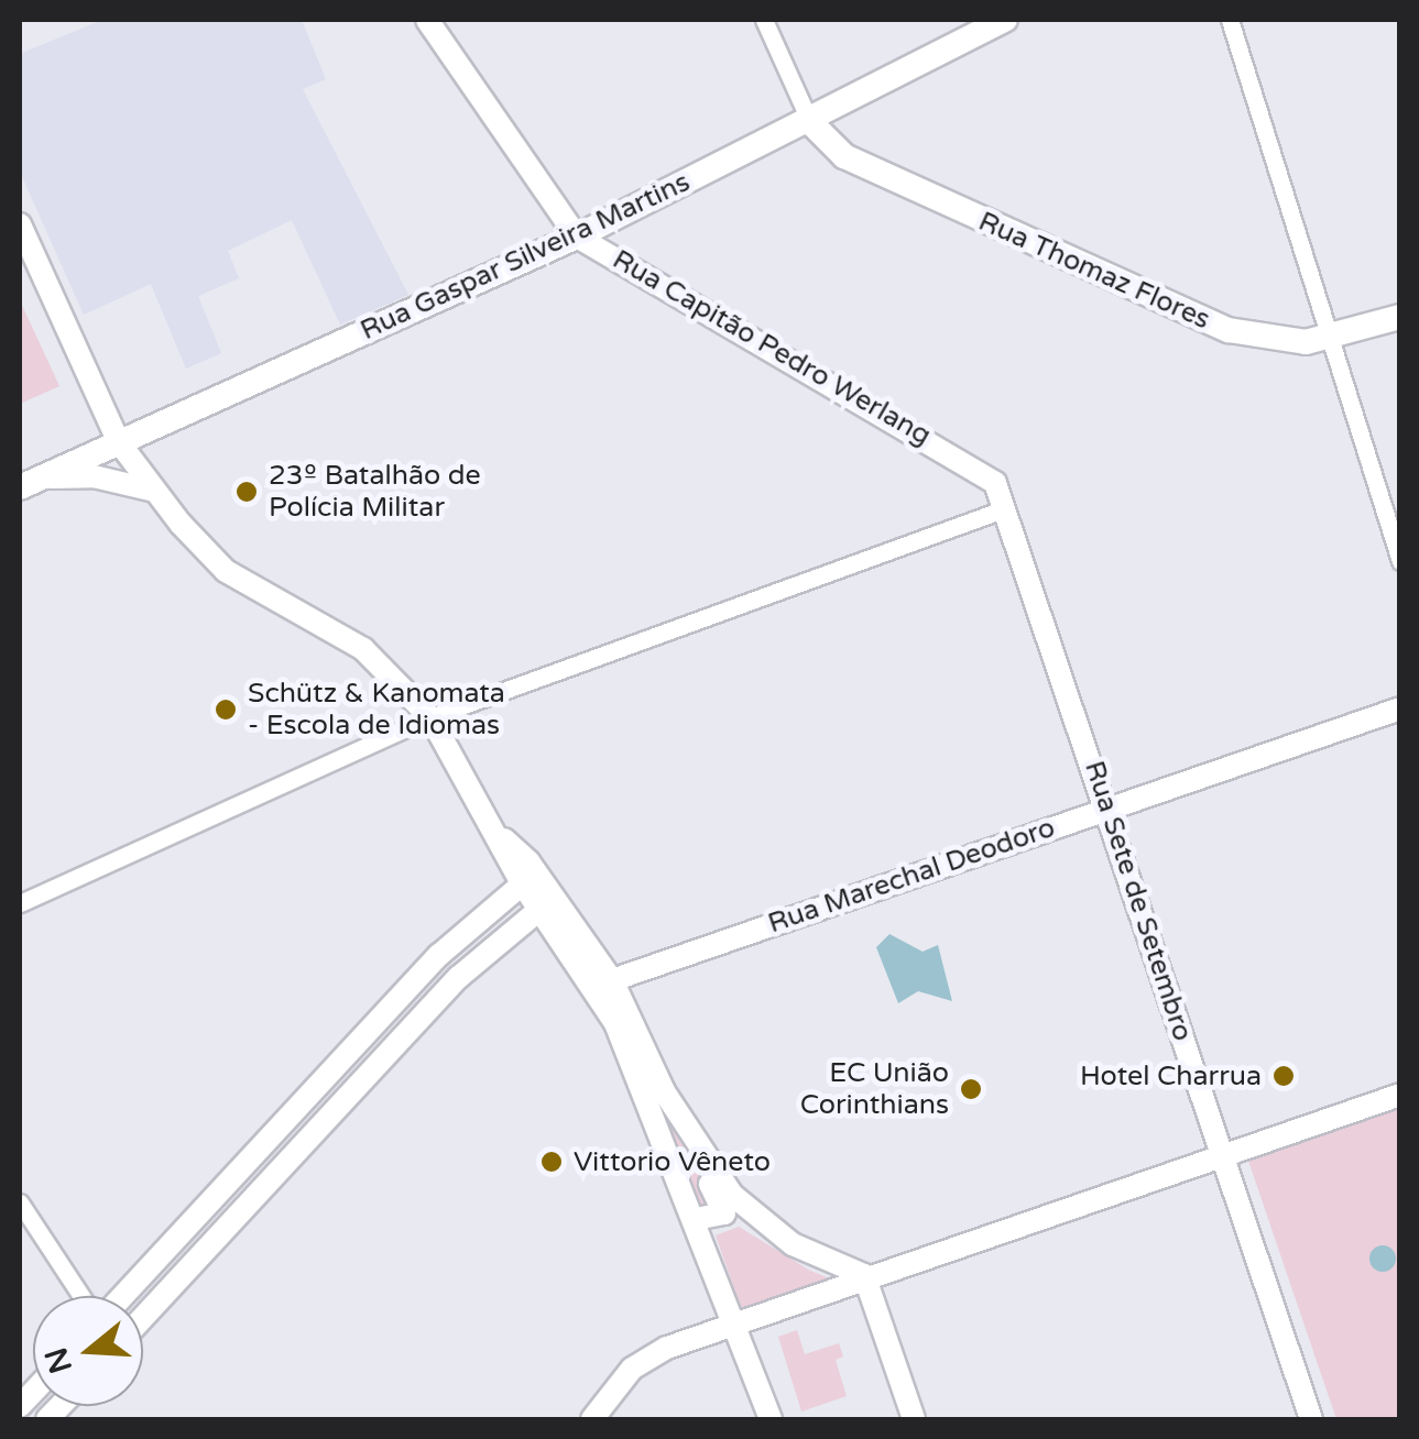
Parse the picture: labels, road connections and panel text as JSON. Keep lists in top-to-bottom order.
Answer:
{
  "streets": {
    "main road": ["Rua Gaspar Silveira Martins", "Rua Thomaz Flores"],
    "street": ["Rua Capitão Pedro Werlang", "Rua Marechal Deodoro", "Rua Sete de Setembro"]
  },
  "crossings": [
    ["Rua Gaspar Silveira Martins", "Rua Thomaz Flores"],
    ["Rua Gaspar Silveira Martins", "Rua Capitão Pedro Werlang"],
    ["Rua Capitão Pedro Werlang", "Rua Sete de Setembro"],
    ["Rua Marechal Deodoro", "Rua Sete de Setembro"]
  ],
  "places": [
    "23º Batalhão de Polícia Militar",
    "Schütz & Kanomata - Escola de Idiomas",
    "Hotel Charrua",
    "EC União Corinthians",
    "Vittorio Vêneto"
  ],
  "north": "left"
}
